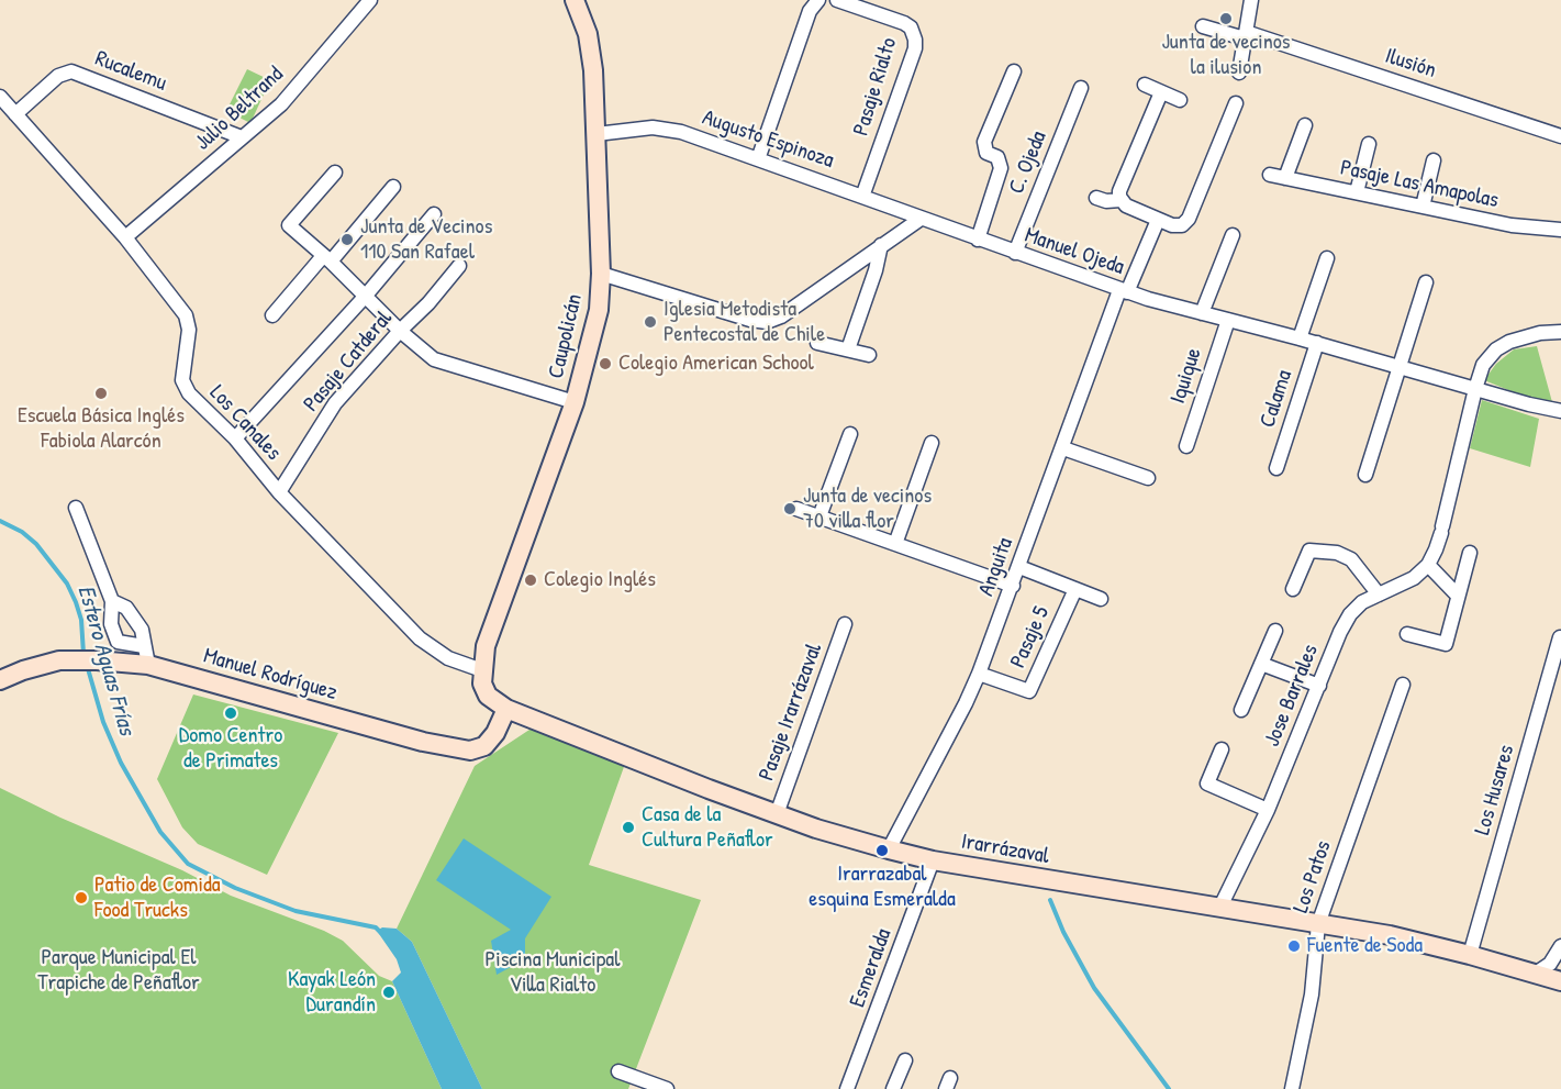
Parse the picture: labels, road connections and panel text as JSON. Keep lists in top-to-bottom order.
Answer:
{
  "streets": {
    "main road": ["Caupolicán", "Manuel Rodríguez", "Irarrázaval"],
    "street": [
      "Ilusión",
      "Rucalemu",
      "Pasaje Rialto",
      "Julio Beltrand",
      "Augusto Espinoza",
      "C. Ojeda",
      "Pasaje Las Amapolas",
      "Manuel Ojeda",
      "Pasaje Catderal",
      "Iquique",
      "Calama",
      "Los Canales",
      "Anguita",
      "Pasaje 5",
      "Jose Barrales",
      "Pasaje Irarrázaval",
      "Los Husares",
      "Los Patos",
      "Esmeralda"
    ]
  },
  "crossings": [
    ["Rucalemu", "Julio Beltrand"],
    ["Rucalemu", "Los Canales"],
    ["Pasaje Rialto", "Augusto Espinoza"],
    ["Julio Beltrand", "Los Canales"],
    ["Augusto Espinoza", "Manuel Ojeda"],
    ["Augusto Espinoza", "Caupolicán"],
    ["C. Ojeda", "Manuel Ojeda"],
    ["Manuel Ojeda", "Iquique"],
    ["Manuel Ojeda", "Calama"],
    ["Manuel Ojeda", "Anguita"],
    ["Caupolicán", "Los Canales"],
    ["Caupolicán", "Irarrázaval"],
    ["Pasaje Catderal", "Los Canales"],
    ["Los Canales", "Irarrázaval"],
    ["Anguita", "Pasaje 5"],
    ["Anguita", "Irarrázaval"],
    ["Manuel Rodríguez", "Irarrázaval"],
    ["Jose Barrales", "Irarrázaval"],
    ["Pasaje Irarrázaval", "Irarrázaval"],
    ["Los Husares", "Irarrázaval"],
    ["Irarrázaval", "Los Patos"],
    ["Irarrázaval", "Esmeralda"]
  ],
  "water": ["Estero Aguas Frías"],
  "parks": ["Parque Municipal El Trapiche de Peñaflor", "Piscina Municipal Villa Rialto"],
  "places": [
    "Junta de vecinos la ilusion",
    "Junta de Vecinos 110 San Rafael",
    "Iglesia Metodista Pentecostal de Chile",
    "Colegio American School",
    "Escuela Básica Inglés Fabiola Alarcón",
    "Junta de vecinos 70 villa flor",
    "Colegio Inglés",
    "Domo Centro de Primates",
    "Casa de la Cultura Peñaflor",
    "Irarrazabal esquina Esmeralda",
    "Patio de Comida Food Trucks",
    "Fuente de Soda",
    "Kayak León Durandín"
  ]
}
